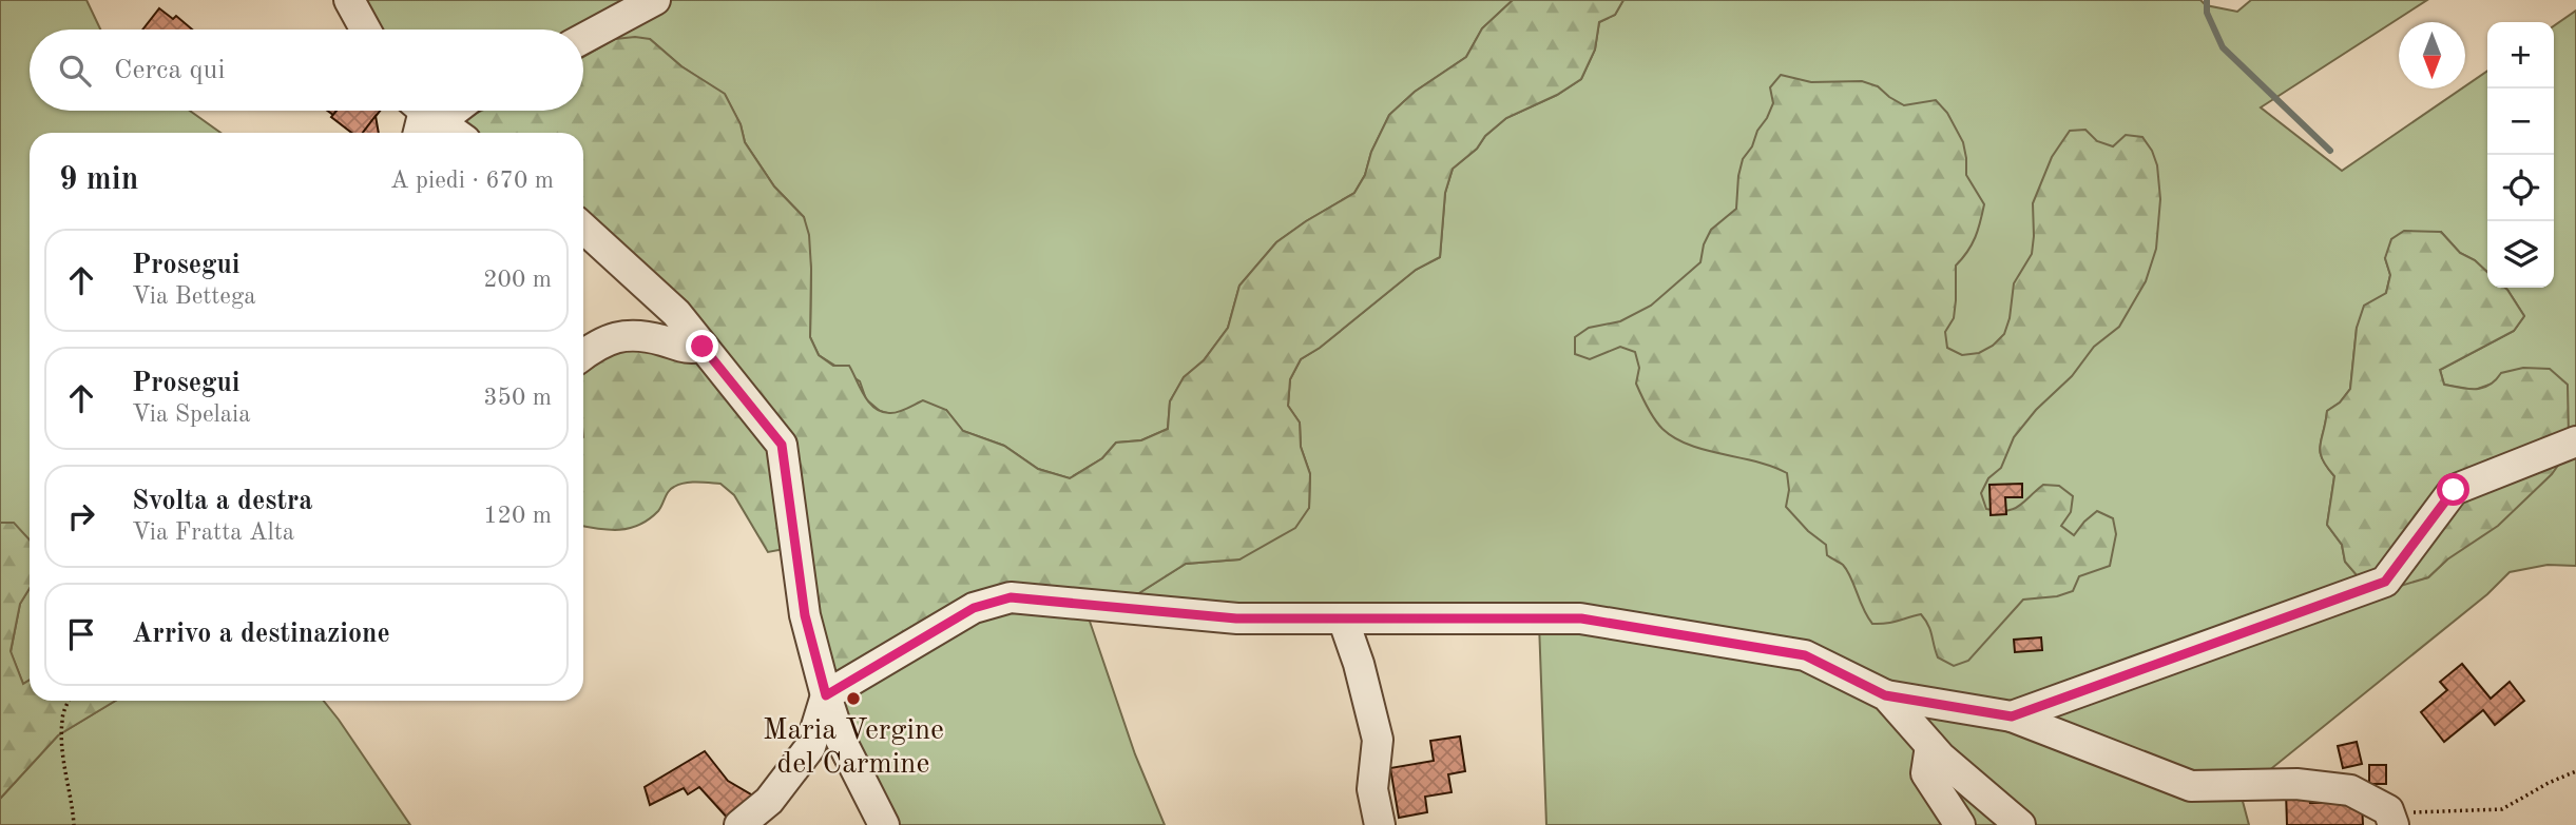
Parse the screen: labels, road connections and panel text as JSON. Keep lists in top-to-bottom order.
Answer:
{
  "places": ["Maria Vergine del Carmine"],
  "north": "bottom",
  "page": {
    "map_buttons": ["+", "−"],
    "search": "Cerca qui",
    "heading": ["9 min", "A piedi · 670 m"],
    "list": [
      ["Prosegui", "Via Bettega", "200 m"],
      ["Prosegui", "Via Spelaia", "350 m"],
      ["Svolta a destra", "Via Fratta Alta", "120 m"],
      "Arrivo a destinazione"
    ]
  }
}
